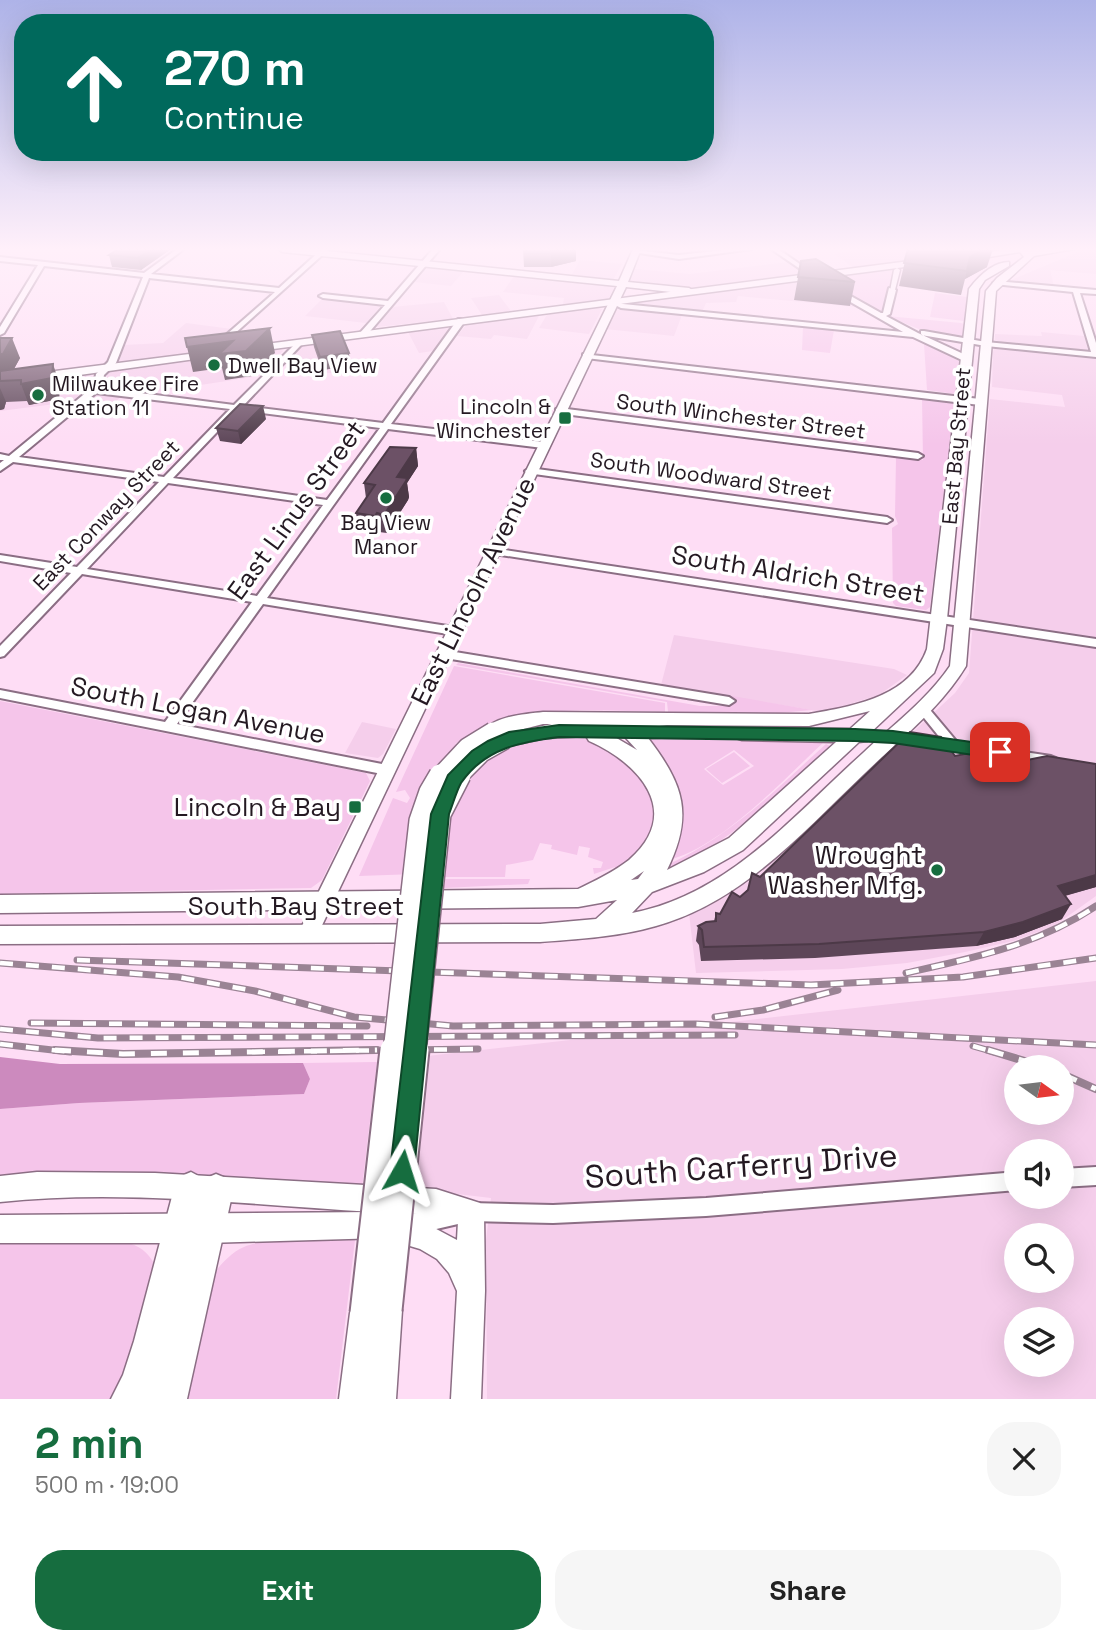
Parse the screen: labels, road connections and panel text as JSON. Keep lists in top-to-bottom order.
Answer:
{
  "streets": {
    "main road": ["East Bay Street", "South Bay Street", "South Carferry Drive"],
    "street": [
      "South Winchester Street",
      "South Woodward Street",
      "East Linus Street",
      "East Conway Street",
      "South Aldrich Street",
      "East Lincoln Avenue",
      "South Logan Avenue"
    ]
  },
  "crossings": [
    ["South Winchester Street", "East Lincoln Avenue"],
    ["East Bay Street", "South Aldrich Street"],
    ["East Bay Street", "South Bay Street"],
    ["South Woodward Street", "East Lincoln Avenue"],
    ["East Linus Street", "South Logan Avenue"],
    ["South Aldrich Street", "East Lincoln Avenue"],
    ["East Lincoln Avenue", "South Logan Avenue"],
    ["East Lincoln Avenue", "South Bay Street"]
  ],
  "places": {
    "other": [
      "Dwell Bay View",
      "Milwaukee Fire Station 11",
      "Bay View Manor",
      "Wrought Washer Mfg."
    ],
    "transit": ["Lincoln & Winchester", "Lincoln & Bay"]
  },
  "north": "right",
  "page": {
    "turn": ["270 m", "Continue"],
    "heading": ["2 min", "500 m · 19:00"],
    "buttons": ["Exit", "Share"]
  }
}
